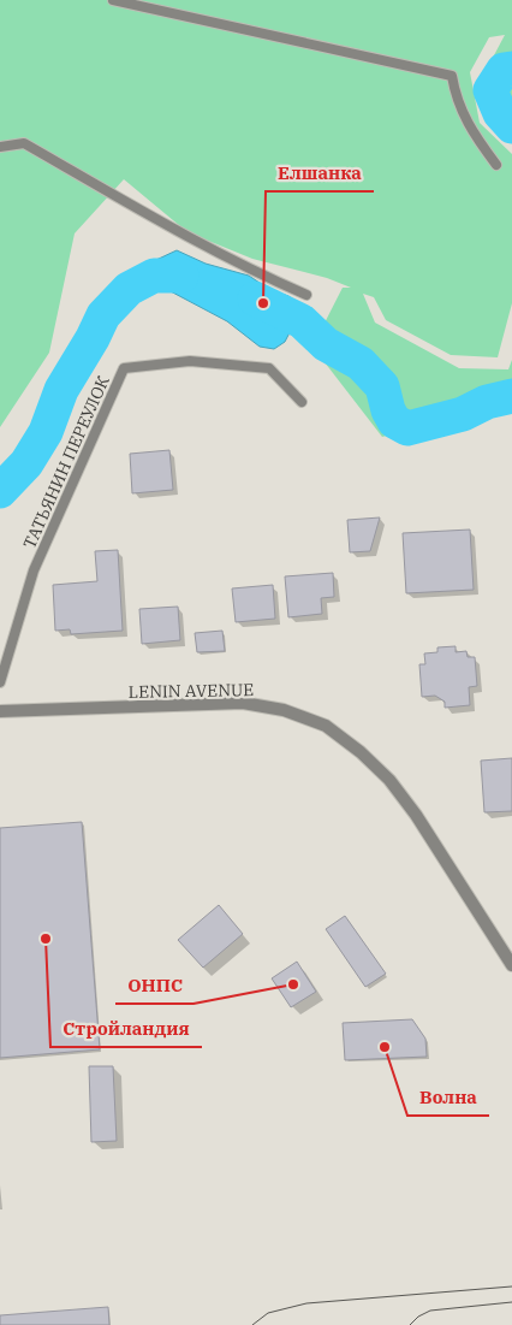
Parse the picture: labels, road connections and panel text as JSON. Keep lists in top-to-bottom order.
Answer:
{
  "streets": {
    "street": ["LENIN AVENUE"],
    "lane": ["ТАТЬЯНИН ПЕРЕУЛОК"]
  },
  "places": [
    "Елшанка",
    "Стройландия",
    "ОНПС",
    "Волна"
  ]
}
